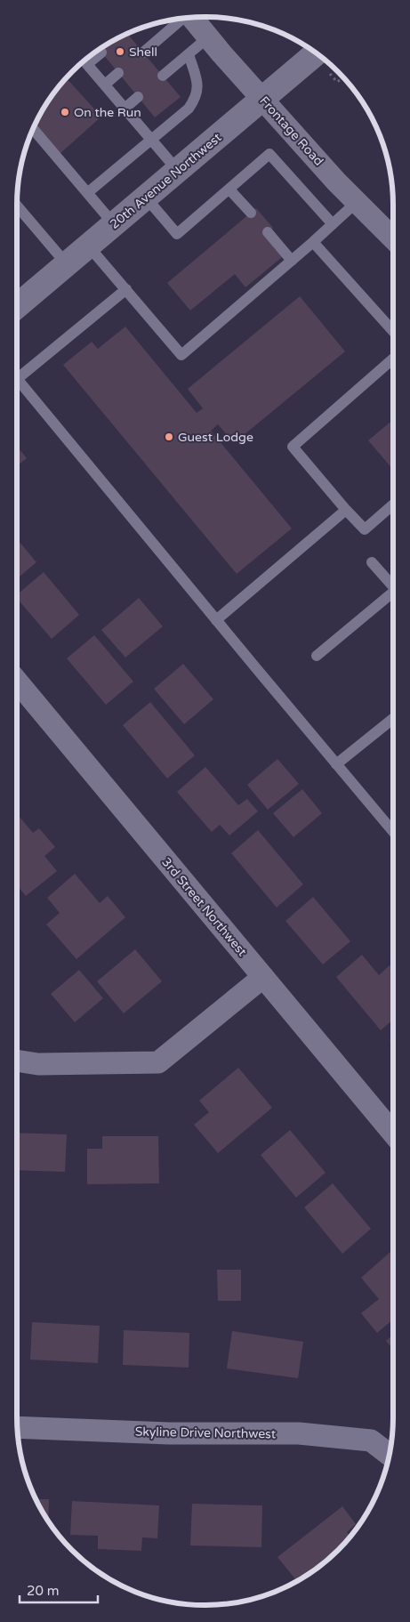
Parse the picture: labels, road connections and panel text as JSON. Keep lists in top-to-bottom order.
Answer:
{
  "streets": {
    "street": [
      "Frontage Road",
      "20th Avenue Northwest",
      "3rd Street Northwest",
      "Skyline Drive Northwest"
    ]
  },
  "crossings": [
    ["Frontage Road", "20th Avenue Northwest"]
  ],
  "places": ["Shell", "On the Run", "Guest Lodge"],
  "scale_bar": "20 m"
}
